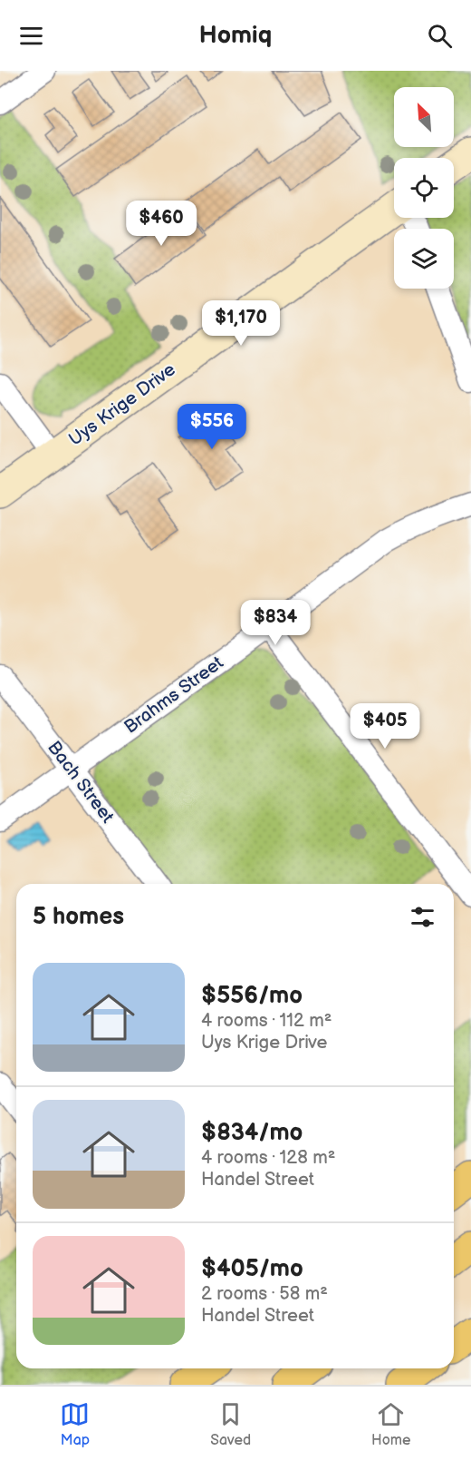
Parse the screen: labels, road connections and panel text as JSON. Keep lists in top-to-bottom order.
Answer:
{
  "streets": {
    "street": ["Uys Krige Drive", "Brahms Street", "Bach Street"]
  },
  "crossings": [
    ["Brahms Street", "Bach Street"]
  ],
  "north": "top left",
  "page": {
    "header": "Homiq",
    "price": [
      "$460",
      "$1,170",
      "$556",
      "$834",
      "$405"
    ],
    "heading": "5 homes",
    "list": [
      {
        "name": "$556/mo",
        "note": "4 rooms · 112 m² · Uys Krige Drive"
      },
      {
        "name": "$834/mo",
        "note": "4 rooms · 128 m² · Handel Street"
      },
      {
        "name": "$405/mo",
        "note": "2 rooms · 58 m² · Handel Street"
      }
    ],
    "tabs": ["Map", "Saved", "Home"]
  }
}
